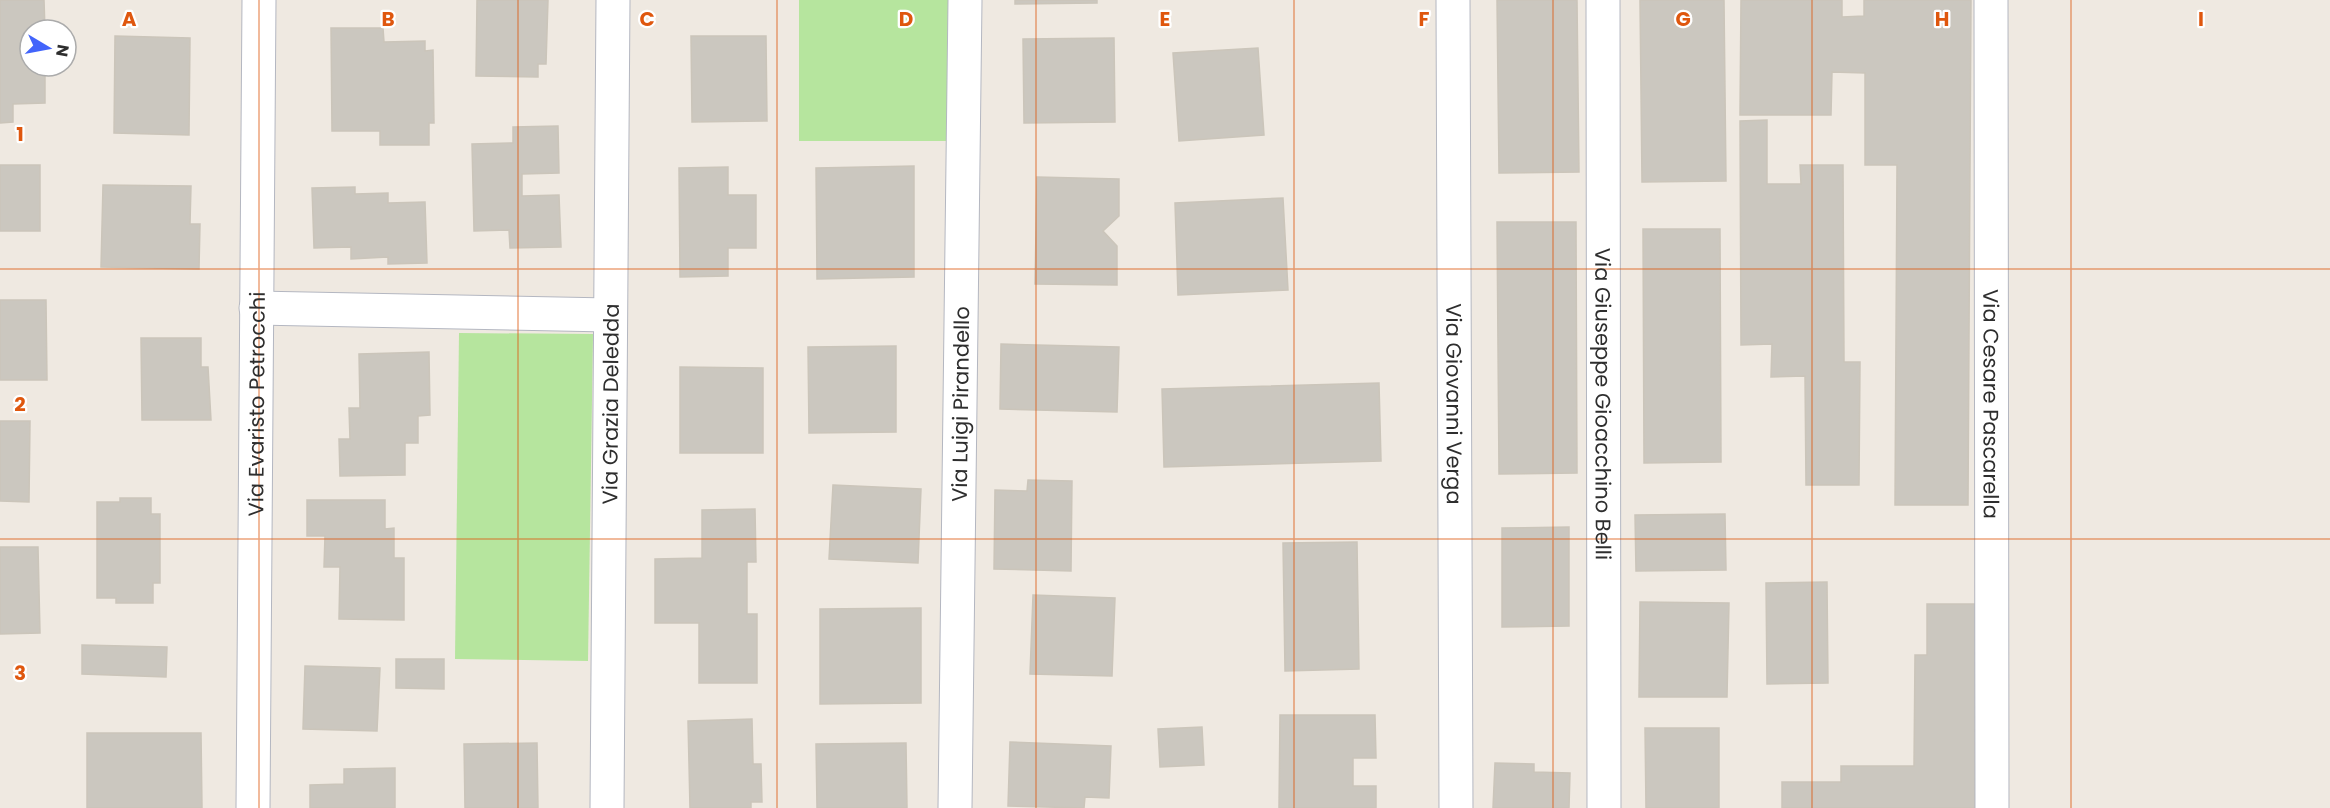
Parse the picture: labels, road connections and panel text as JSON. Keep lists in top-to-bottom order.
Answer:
{
  "streets": {
    "street": [
      "Via Evaristo Petrocchi",
      "Via Grazia Deledda",
      "Via Luigi Pirandello",
      "Via Giovanni Verga",
      "Via Giuseppe Gioacchino Belli",
      "Via Cesare Pascarella"
    ]
  },
  "north": "right",
  "grid": {
    "columns": [
      "A",
      "B",
      "C",
      "D",
      "E",
      "F",
      "G",
      "H",
      "I"
    ],
    "rows": ["1", "2", "3"]
  }
}
